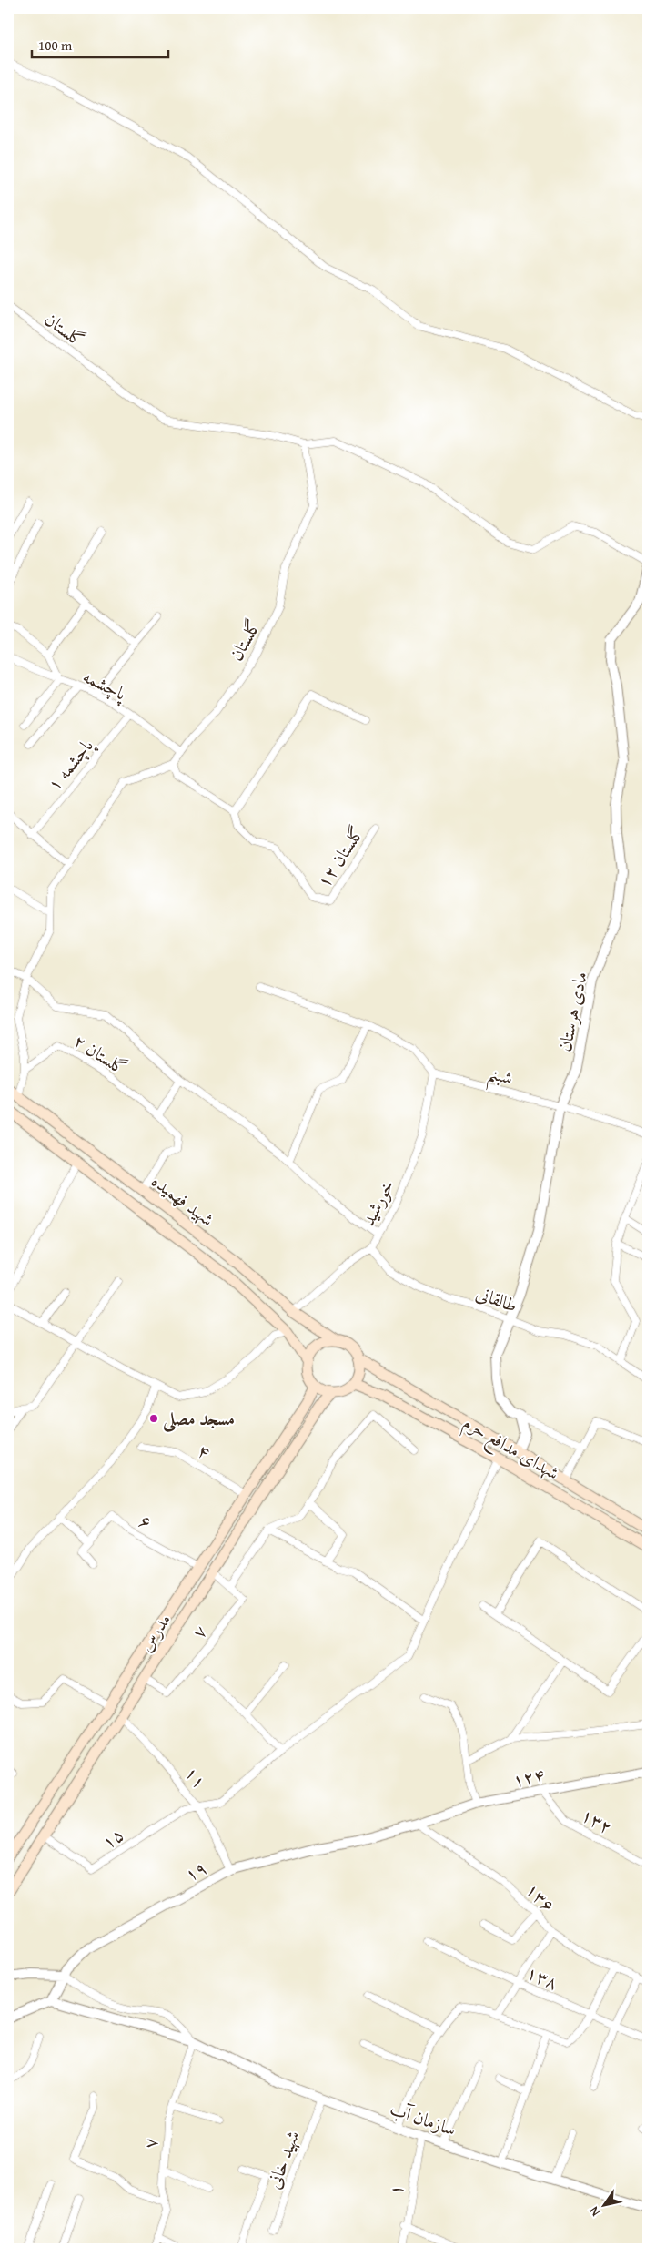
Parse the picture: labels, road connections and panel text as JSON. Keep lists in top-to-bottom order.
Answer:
{
  "streets": {
    "main road": ["شهید فهمیده", "شهدای مدافع حرم", "مدرس"],
    "street": [
      "گلستان",
      "پاچشمه",
      "پاچشمه ۱",
      "گلستان ۱۲",
      "مادی هرستان",
      "گلستان ۲",
      "شبنم",
      "خورشید",
      "طالقانی",
      "۴",
      "۶",
      "۷",
      "۱۱",
      "۱۲۴",
      "۱۳۲",
      "۱۵",
      "۱۹",
      "۱۳۶",
      "۱۳۸",
      "سازمان آب",
      "شهید خانی",
      "۱"
    ]
  },
  "crossings": [
    ["گلستان", "پاچشمه"],
    ["پاچشمه", "پاچشمه ۱"],
    ["مادی هرستان", "شبنم"],
    ["مادی هرستان", "طالقانی"],
    ["شبنم", "خورشید"],
    ["شهید فهمیده", "خورشید"],
    ["شهید فهمیده", "شهدای مدافع حرم"],
    ["شهید فهمیده", "مدرس"],
    ["خورشید", "طالقانی"],
    ["شهدای مدافع حرم", "مدرس"],
    ["۴", "مدرس"],
    ["۶", "مدرس"],
    ["۷", "مدرس"],
    ["۷", "سازمان آب"],
    ["مدرس", "۱۱"],
    ["مدرس", "۱۵"],
    ["۱۱", "۱۵"],
    ["۱۱", "۱۹"],
    ["۱۲۴", "۱۳۲"],
    ["۱۲۴", "۱۹"],
    ["۱۲۴", "۱۳۶"],
    ["۱۹", "۱۳۶"],
    ["۱۹", "سازمان آب"],
    ["سازمان آب", "شهید خانی"],
    ["سازمان آب", "۱"]
  ],
  "places": ["مسجد مصلی"],
  "scale_bar": "100 m",
  "north": "bottom left"
}
